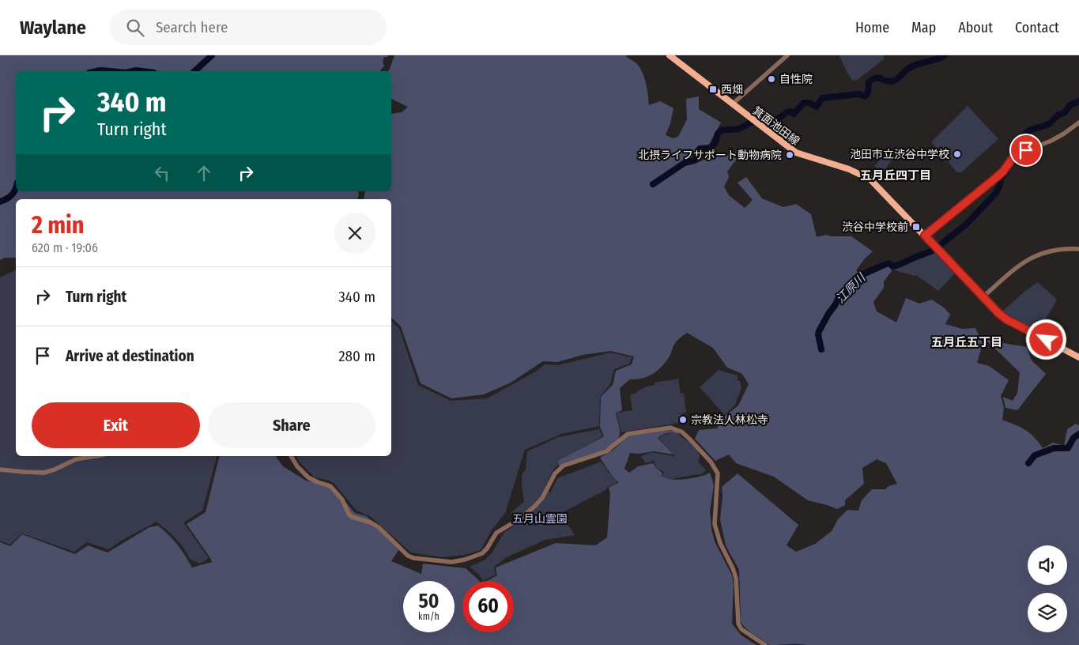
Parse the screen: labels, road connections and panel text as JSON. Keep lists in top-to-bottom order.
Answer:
{
  "streets": {
    "main road": ["箕面池田線"]
  },
  "districts": ["五月丘四丁目", "五月丘五丁目"],
  "water": ["江原川"],
  "parks": ["五月山霊園"],
  "places": {
    "other": [
      "自性院",
      "池田市立渋谷中学校",
      "北摂ライフサポート動物病院",
      "宗教法人林松寺"
    ],
    "transit": ["西畑", "渋谷中学校前"]
  },
  "page": {
    "header": "Waylane",
    "search": "Search here",
    "nav": [
      "Home",
      "Map",
      "About",
      "Contact"
    ],
    "turn": ["340 m", "Turn right"],
    "heading": ["2 min", "620 m · 19:06"],
    "list": [
      {
        "name": "Turn right",
        "value": "340 m"
      },
      {
        "name": "Arrive at destination",
        "value": "280 m"
      }
    ],
    "buttons": ["Exit", "Share"],
    "speed": "50 km/h",
    "limit": "60"
  }
}
